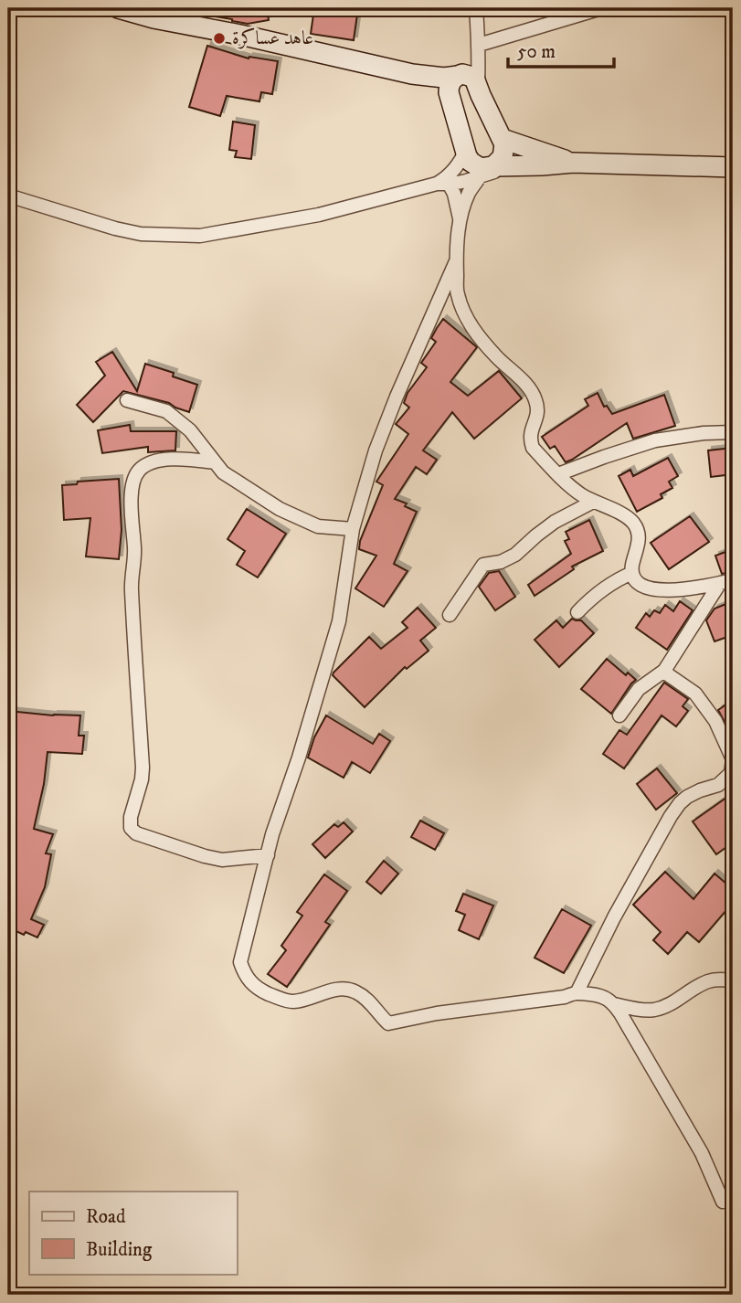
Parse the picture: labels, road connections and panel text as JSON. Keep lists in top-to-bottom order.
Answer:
{
  "places": ["عاهد عساكرة"],
  "legend": ["Road", "Building"],
  "scale_bar": "50 m"
}
